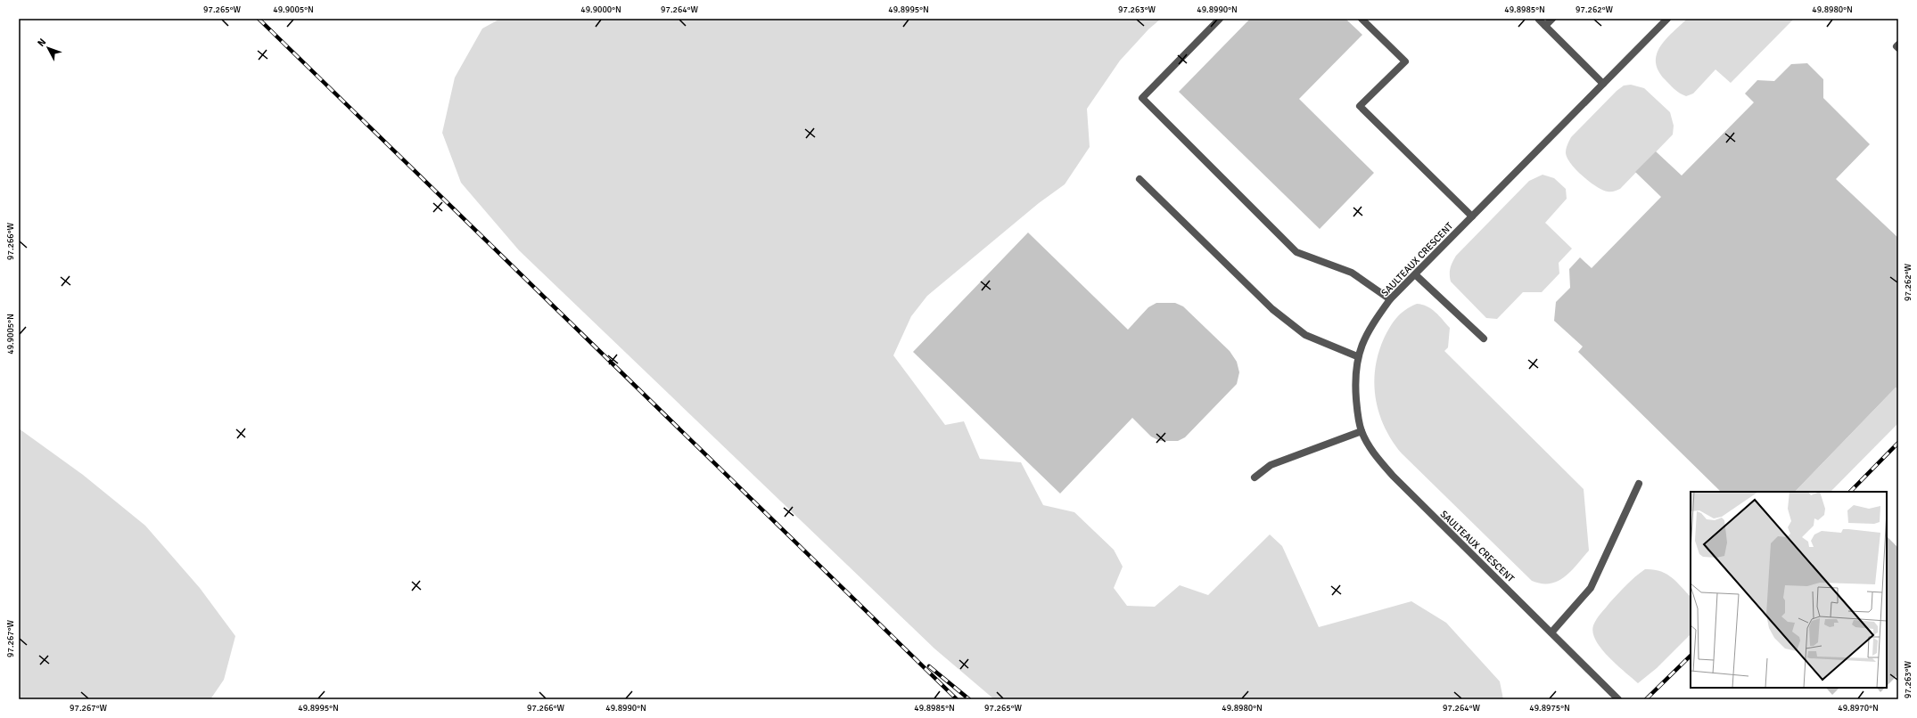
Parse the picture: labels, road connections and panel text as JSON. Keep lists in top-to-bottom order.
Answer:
{
  "streets": {
    "street": ["SAULTEAUX CRESCENT"]
  },
  "north": "top left",
  "coordinates": [
    "97.265°W",
    "49.9005°N",
    "49.9000°N",
    "97.264°W",
    "49.8995°N",
    "97.263°W",
    "49.8990°N",
    "49.8985°N",
    "97.262°W",
    "49.8980°N",
    "97.266°W",
    "97.267°W",
    "49.8975°N",
    "49.8970°N"
  ]
}
